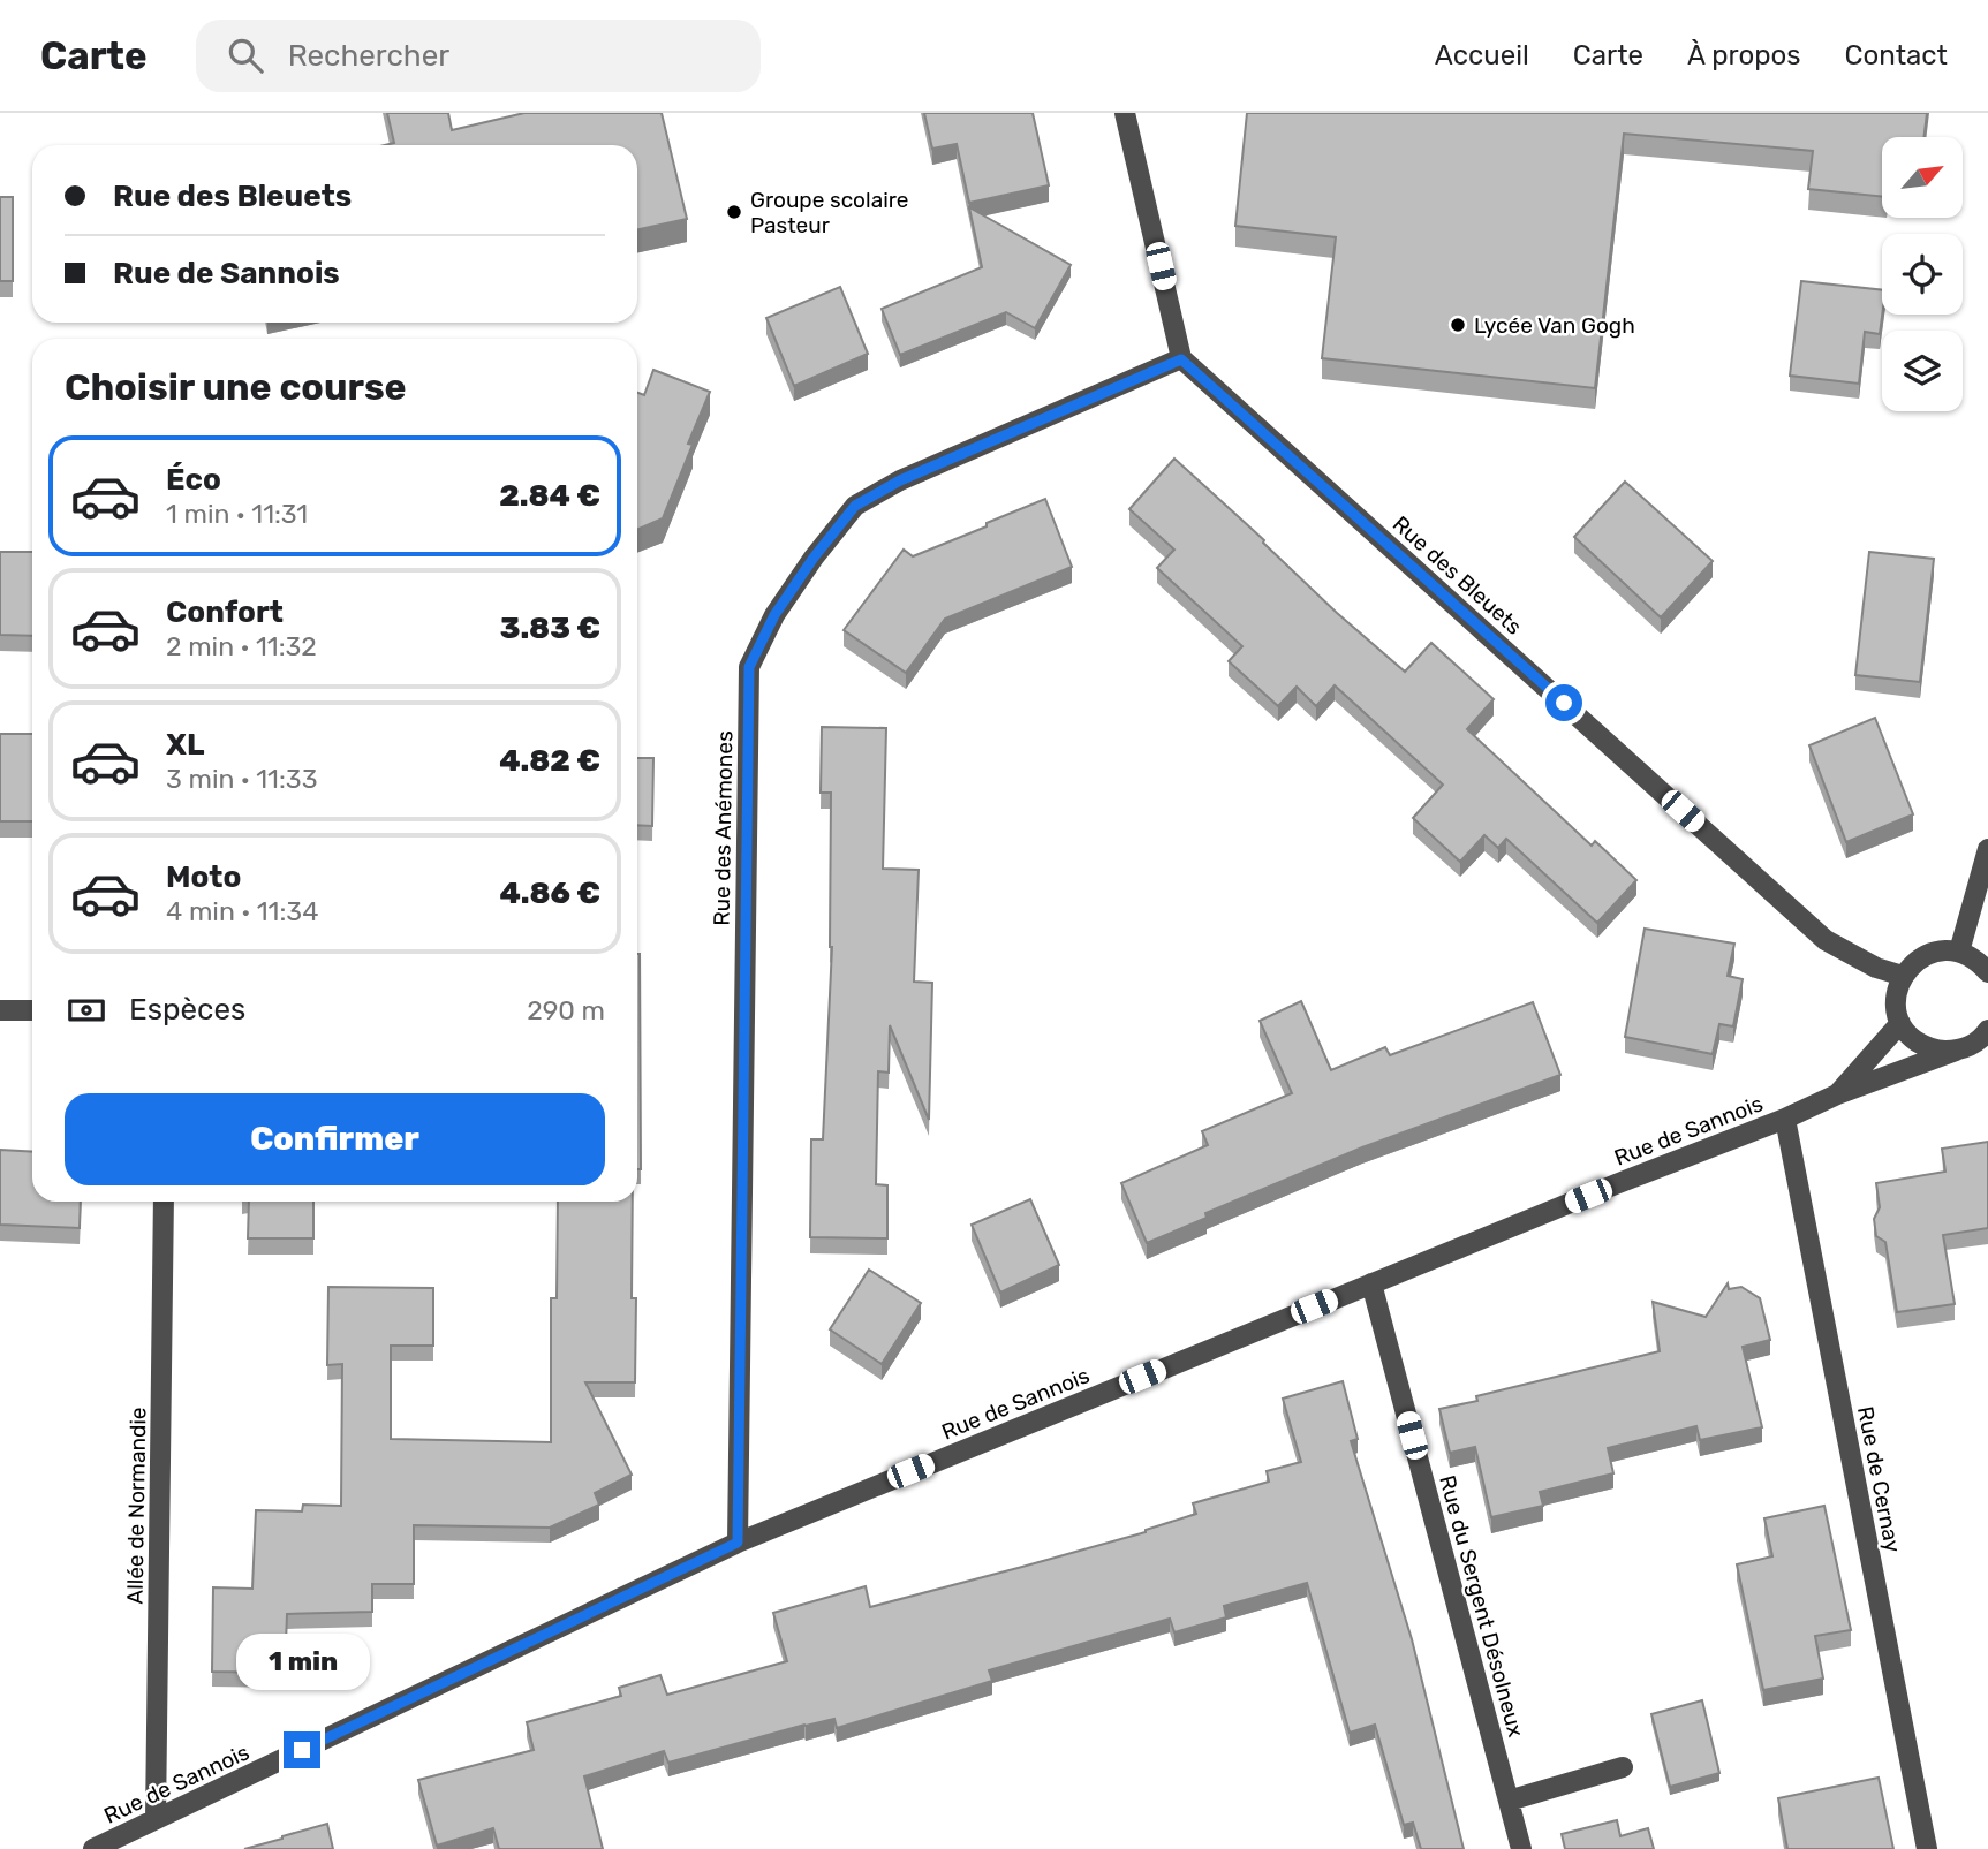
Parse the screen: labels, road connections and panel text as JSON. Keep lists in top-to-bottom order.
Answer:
{
  "streets": {
    "street": [
      "Rue des Bleuets",
      "Rue des Anémones",
      "Rue de Sannois",
      "Rue de Cernay",
      "Allée de Normandie",
      "Rue du Sergent Désolneux"
    ]
  },
  "crossings": [
    ["Rue des Bleuets", "Rue des Anémones"],
    ["Rue des Anémones", "Rue de Sannois"],
    ["Rue de Sannois", "Rue de Cernay"],
    ["Rue de Sannois", "Allée de Normandie"],
    ["Rue de Sannois", "Rue du Sergent Désolneux"]
  ],
  "places": ["Groupe scolaire Pasteur", "Lycée Van Gogh"],
  "north": "top right",
  "page": {
    "header": "Carte",
    "search": "Rechercher",
    "nav": [
      "Accueil",
      "Carte",
      "À propos",
      "Contact"
    ],
    "banner": ["Rue des Bleuets", "Rue de Sannois"],
    "heading": "Choisir une course",
    "list": [
      {
        "name": "Éco",
        "note": "1 min · 11:31",
        "value": "2.84 €"
      },
      {
        "name": "Confort",
        "note": "2 min · 11:32",
        "value": "3.83 €"
      },
      {
        "name": "XL",
        "note": "3 min · 11:33",
        "value": "4.82 €"
      },
      {
        "name": "Moto",
        "note": "4 min · 11:34",
        "value": "4.86 €"
      }
    ],
    "pay": ["Espèces", "290 m"],
    "buttons": "Confirmer",
    "bubble": "1 min"
  }
}
